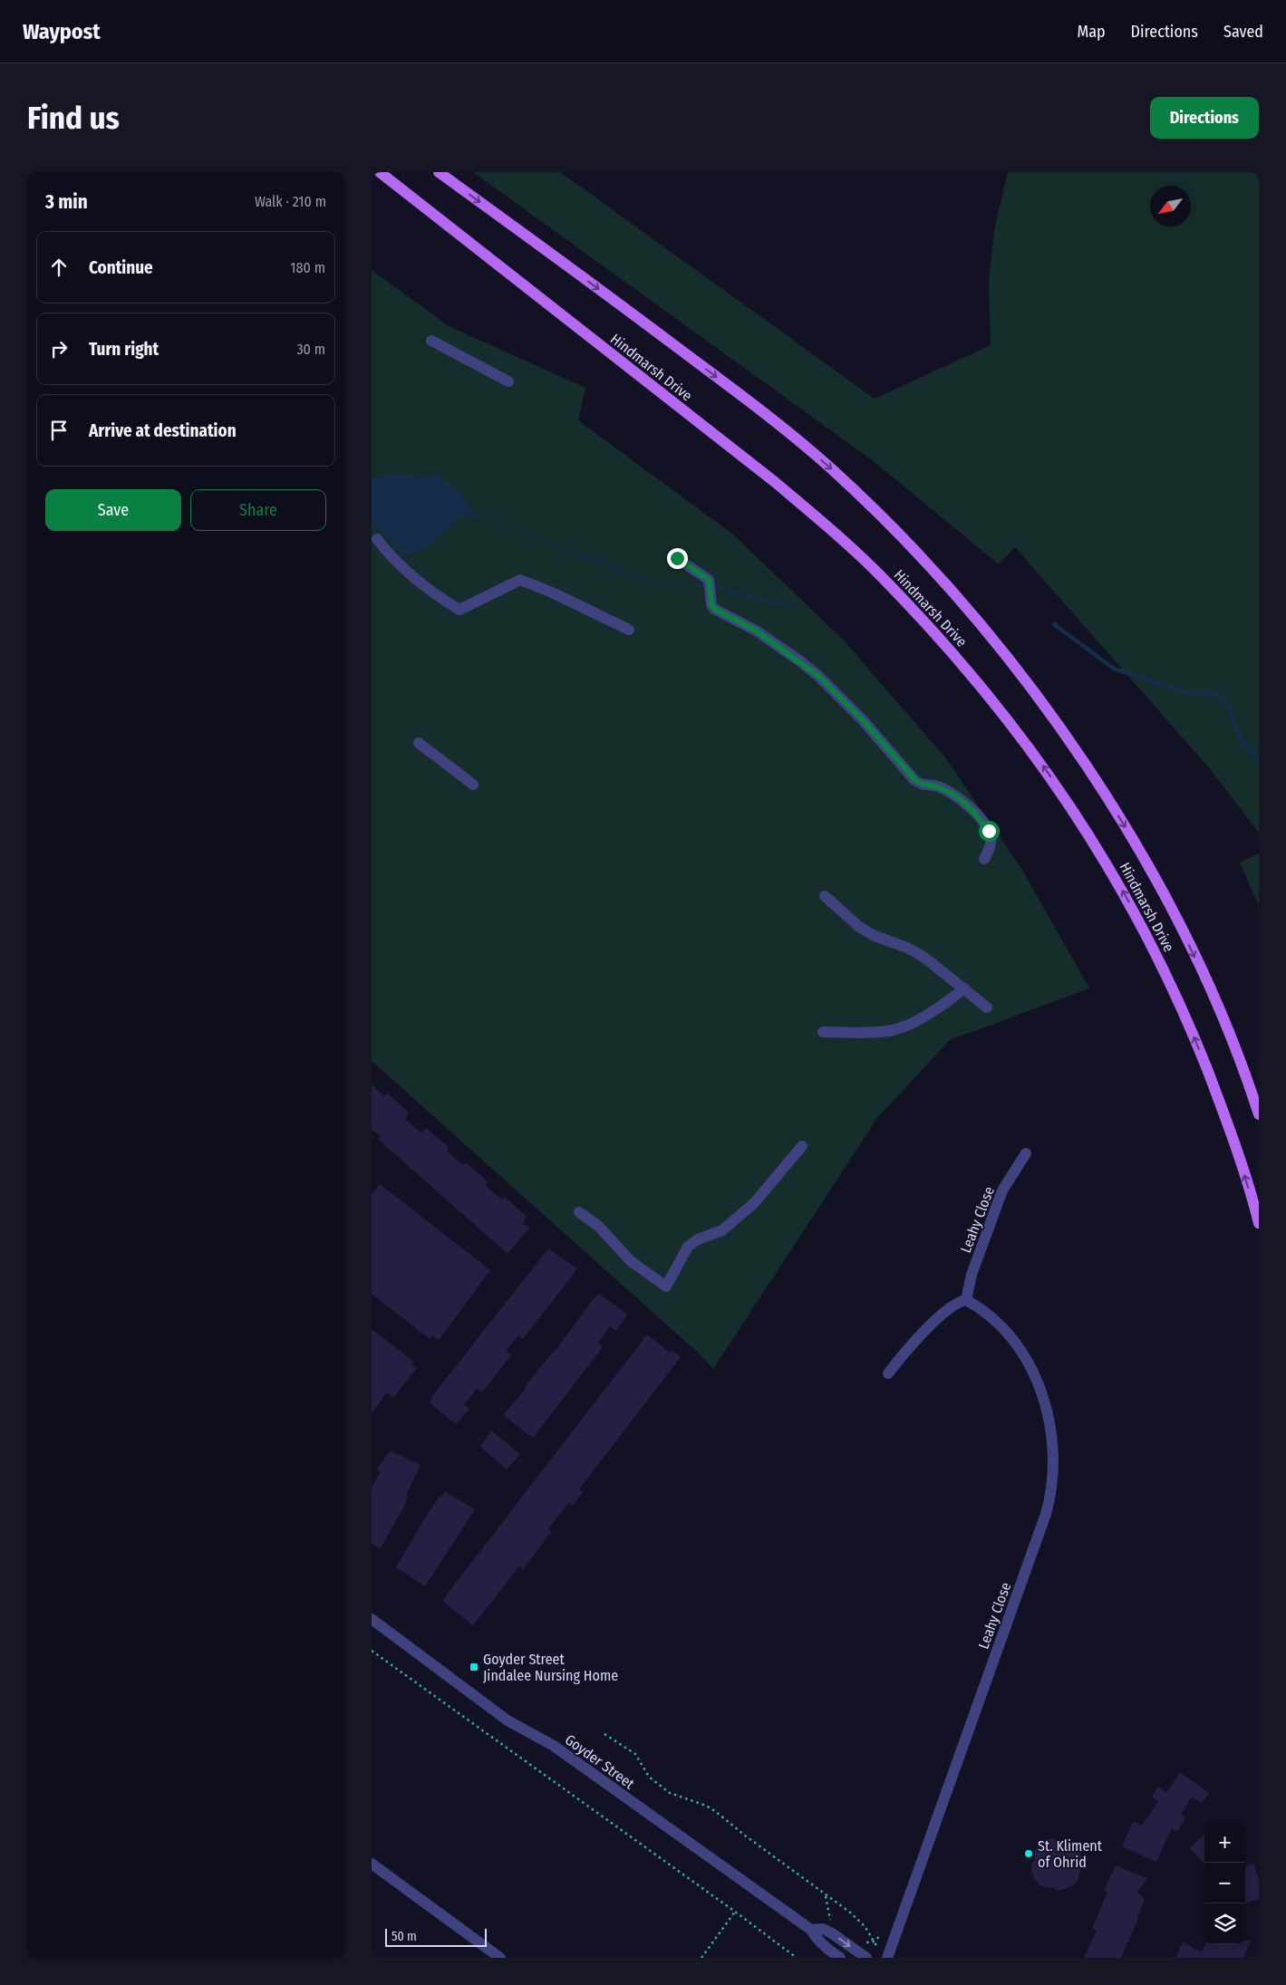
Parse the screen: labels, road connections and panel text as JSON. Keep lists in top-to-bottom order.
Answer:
{
  "streets": {
    "main road": ["Hindmarsh Drive"],
    "street": ["Leahy Close", "Goyder Street"]
  },
  "places": {
    "transit": ["Goyder Street Jindalee Nursing Home"],
    "other": ["St. Kliment of Ohrid"]
  },
  "scale_bar": "50 m",
  "north": "bottom left",
  "page": {
    "header": "Waypost",
    "nav": ["Map", "Directions", "Saved"],
    "buttons": [
      "Directions",
      ["Save", "Share"]
    ],
    "title": "Find us",
    "heading": ["3 min", "Walk · 210 m"],
    "list": [
      ["Continue", "180 m"],
      ["Turn right", "30 m"],
      "Arrive at destination"
    ],
    "map_buttons": ["+", "−"],
    "scale": "50 m"
  }
}
